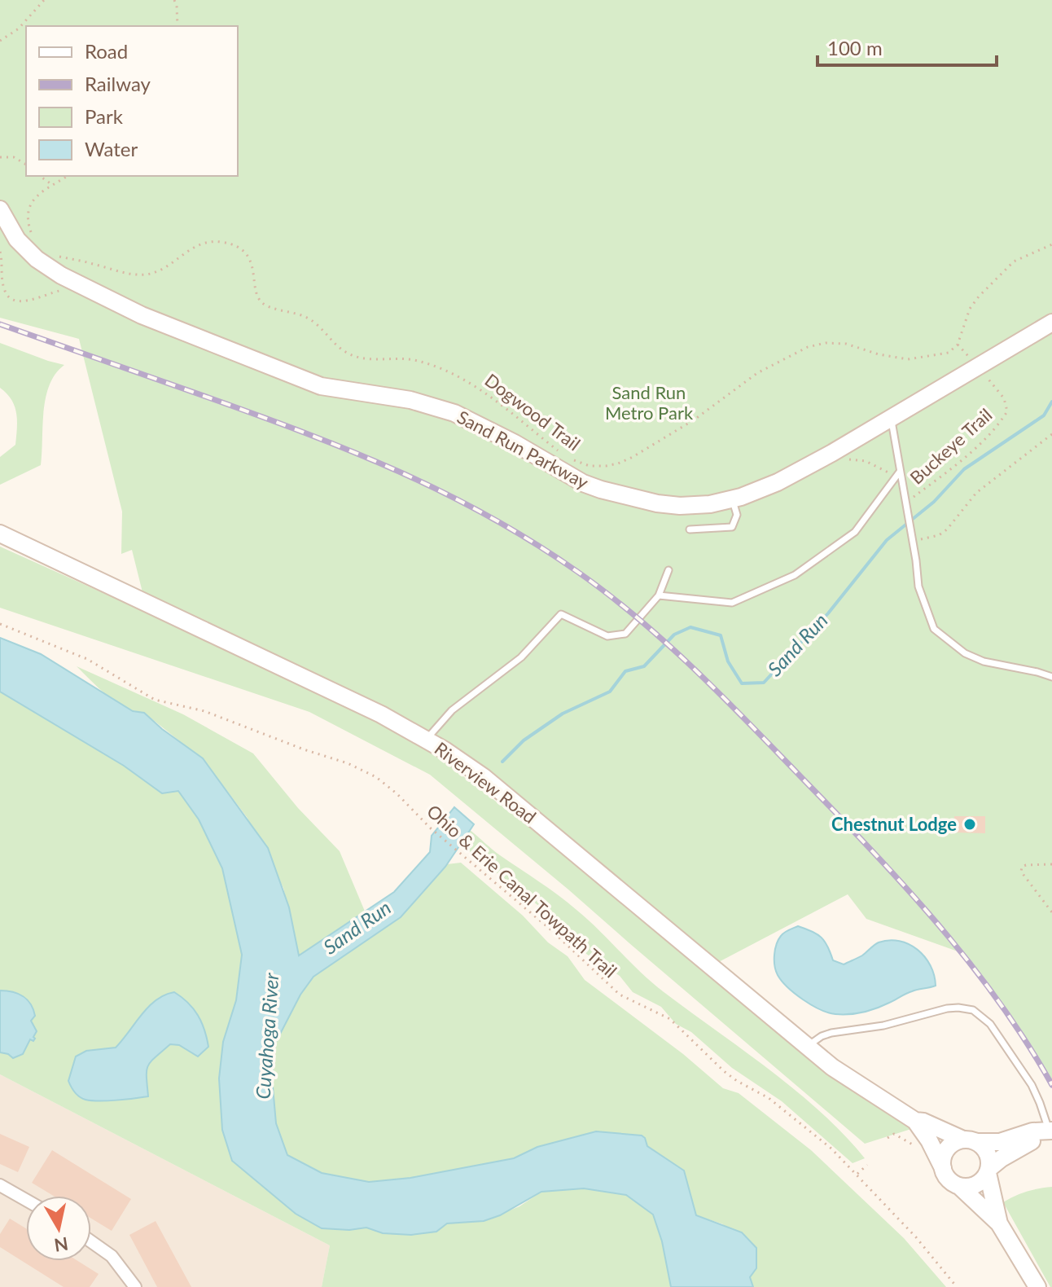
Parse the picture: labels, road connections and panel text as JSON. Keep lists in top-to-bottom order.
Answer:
{
  "streets": {
    "main road": ["Sand Run Parkway", "Riverview Road"],
    "path": ["Dogwood Trail", "Buckeye Trail", "Ohio & Erie Canal Towpath Trail"]
  },
  "crossings": [
    ["Dogwood Trail", "Buckeye Trail"],
    ["Buckeye Trail", "Sand Run Parkway"]
  ],
  "water": ["Sand Run", "Cuyahoga River"],
  "parks": ["Sand Run Metro Park"],
  "places": ["Chestnut Lodge"],
  "legend": [
    "Road",
    "Railway",
    "Park",
    "Water"
  ],
  "scale_bar": "100 m",
  "north": "bottom"
}
